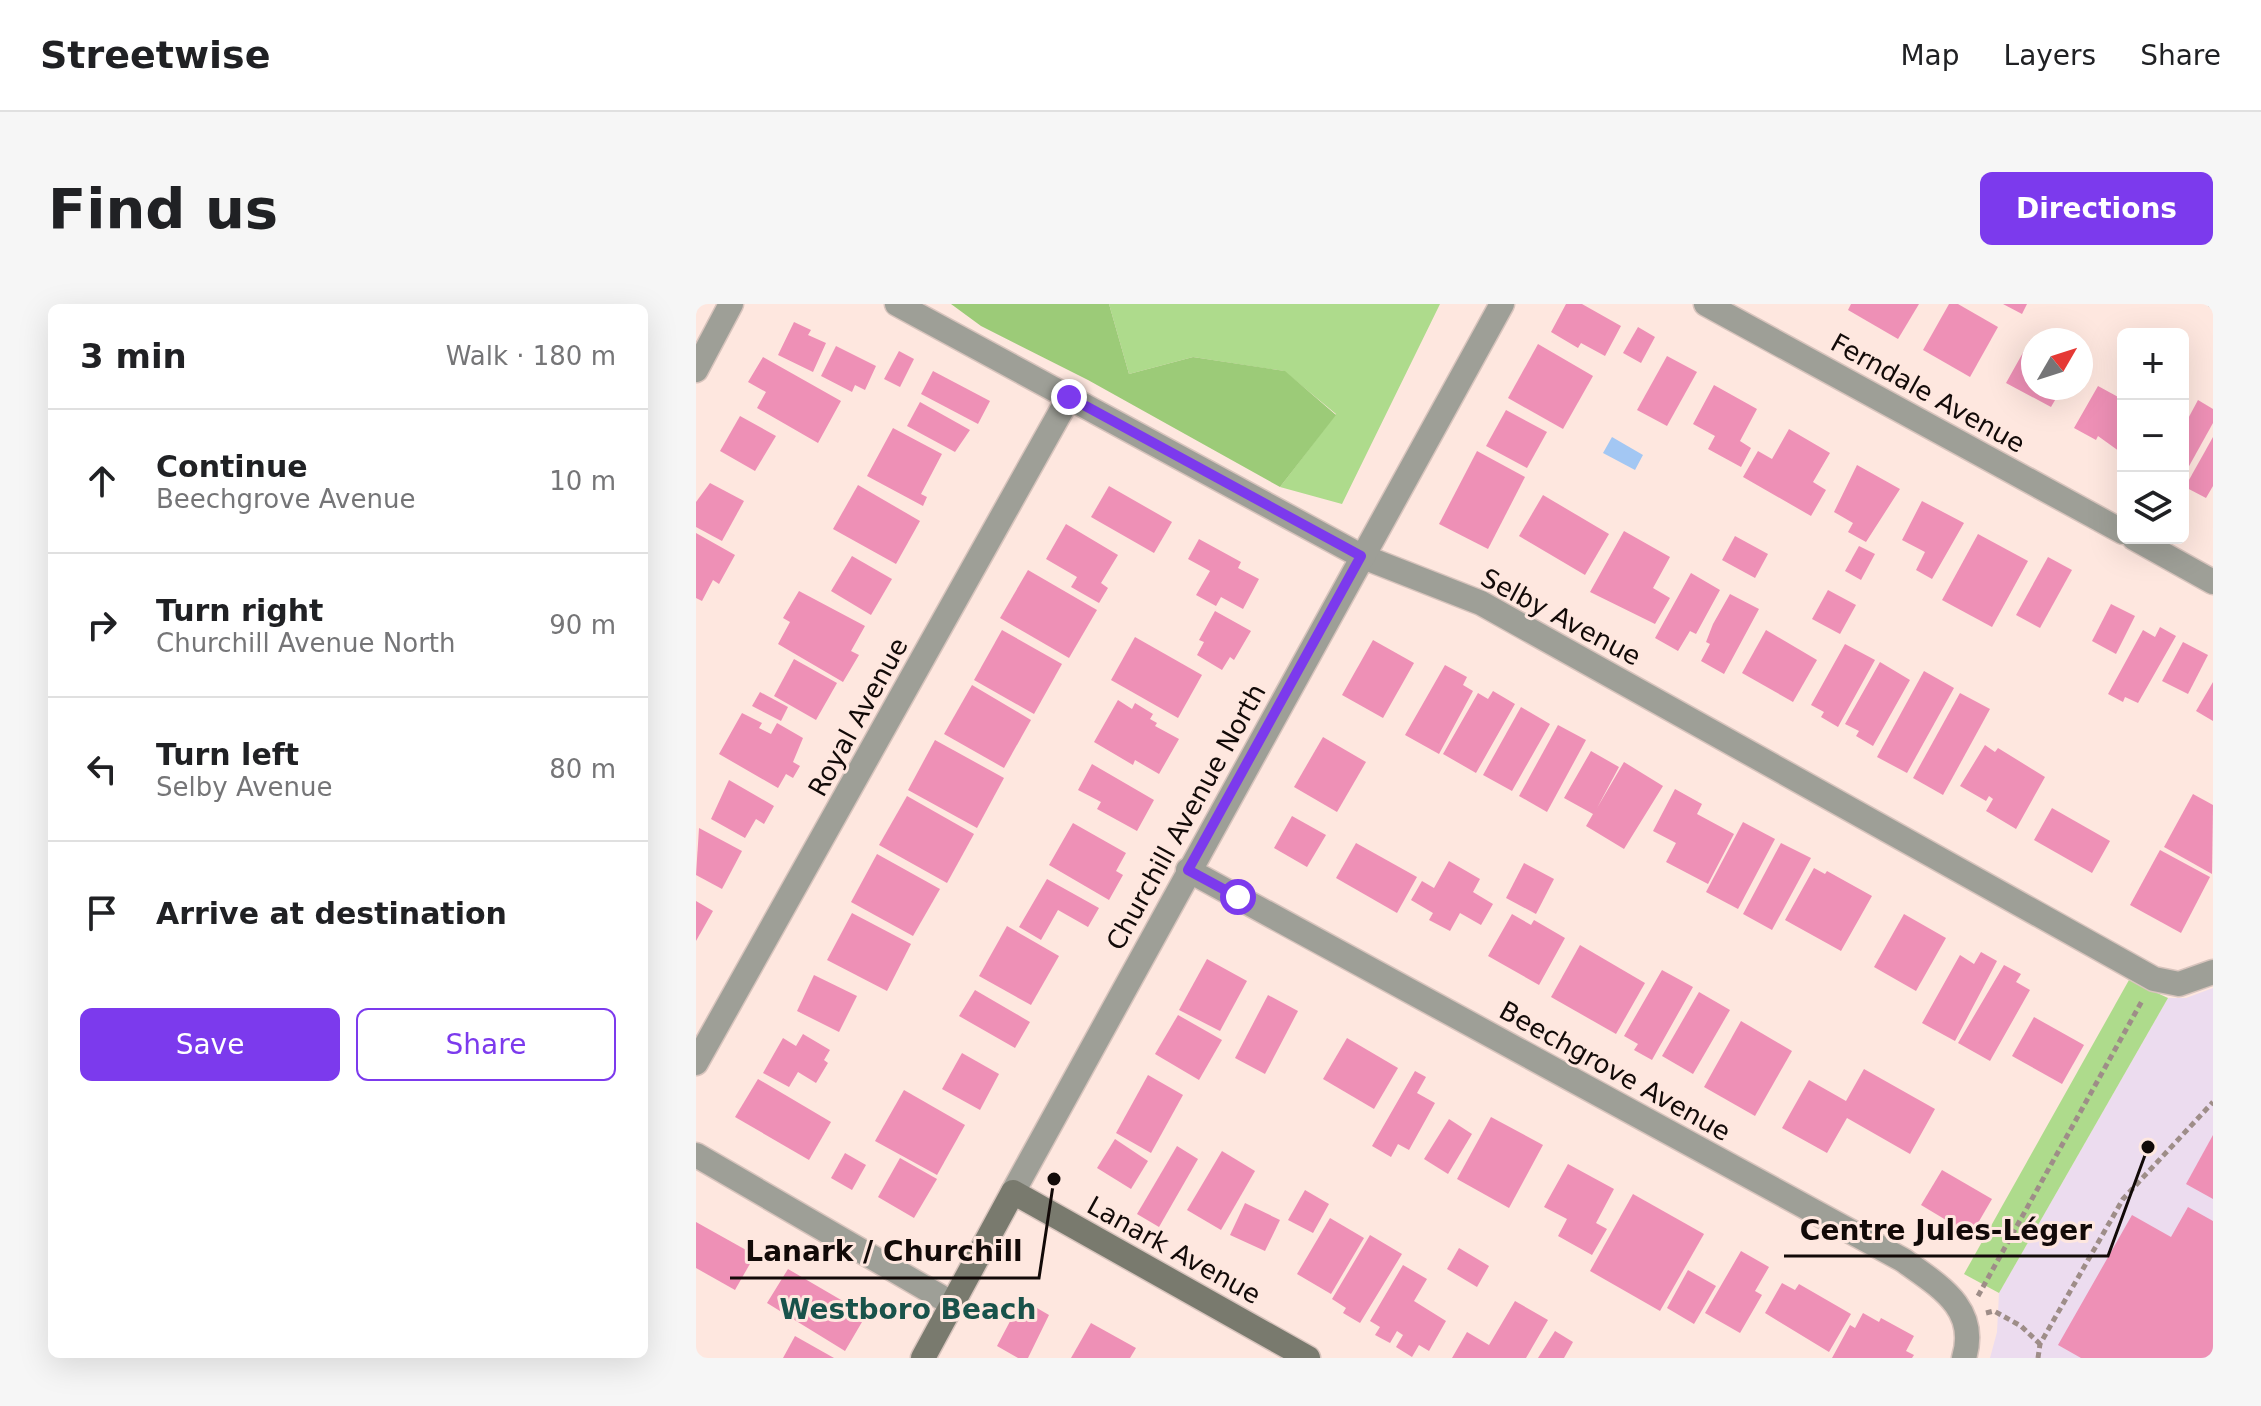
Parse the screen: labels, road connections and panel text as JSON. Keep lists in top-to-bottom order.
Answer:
{
  "streets": {
    "street": [
      "Ferndale Avenue",
      "Selby Avenue",
      "Royal Avenue",
      "Churchill Avenue North",
      "Beechgrove Avenue",
      "Lanark Avenue"
    ]
  },
  "crossings": [
    ["Selby Avenue", "Royal Avenue"],
    ["Selby Avenue", "Churchill Avenue North"],
    ["Churchill Avenue North", "Beechgrove Avenue"],
    ["Churchill Avenue North", "Lanark Avenue"]
  ],
  "districts": ["Westboro Beach"],
  "places": ["Centre Jules-Léger", "Lanark / Churchill"],
  "north": "top right",
  "page": {
    "header": "Streetwise",
    "nav": ["Map", "Layers", "Share"],
    "buttons": [
      "Directions",
      ["Save", "Share"]
    ],
    "title": "Find us",
    "heading": ["3 min", "Walk · 180 m"],
    "map_buttons": ["+", "−"],
    "list": [
      ["Continue", "Beechgrove Avenue", "10 m"],
      ["Turn right", "Churchill Avenue North", "90 m"],
      ["Turn left", "Selby Avenue", "80 m"],
      "Arrive at destination"
    ]
  }
}
